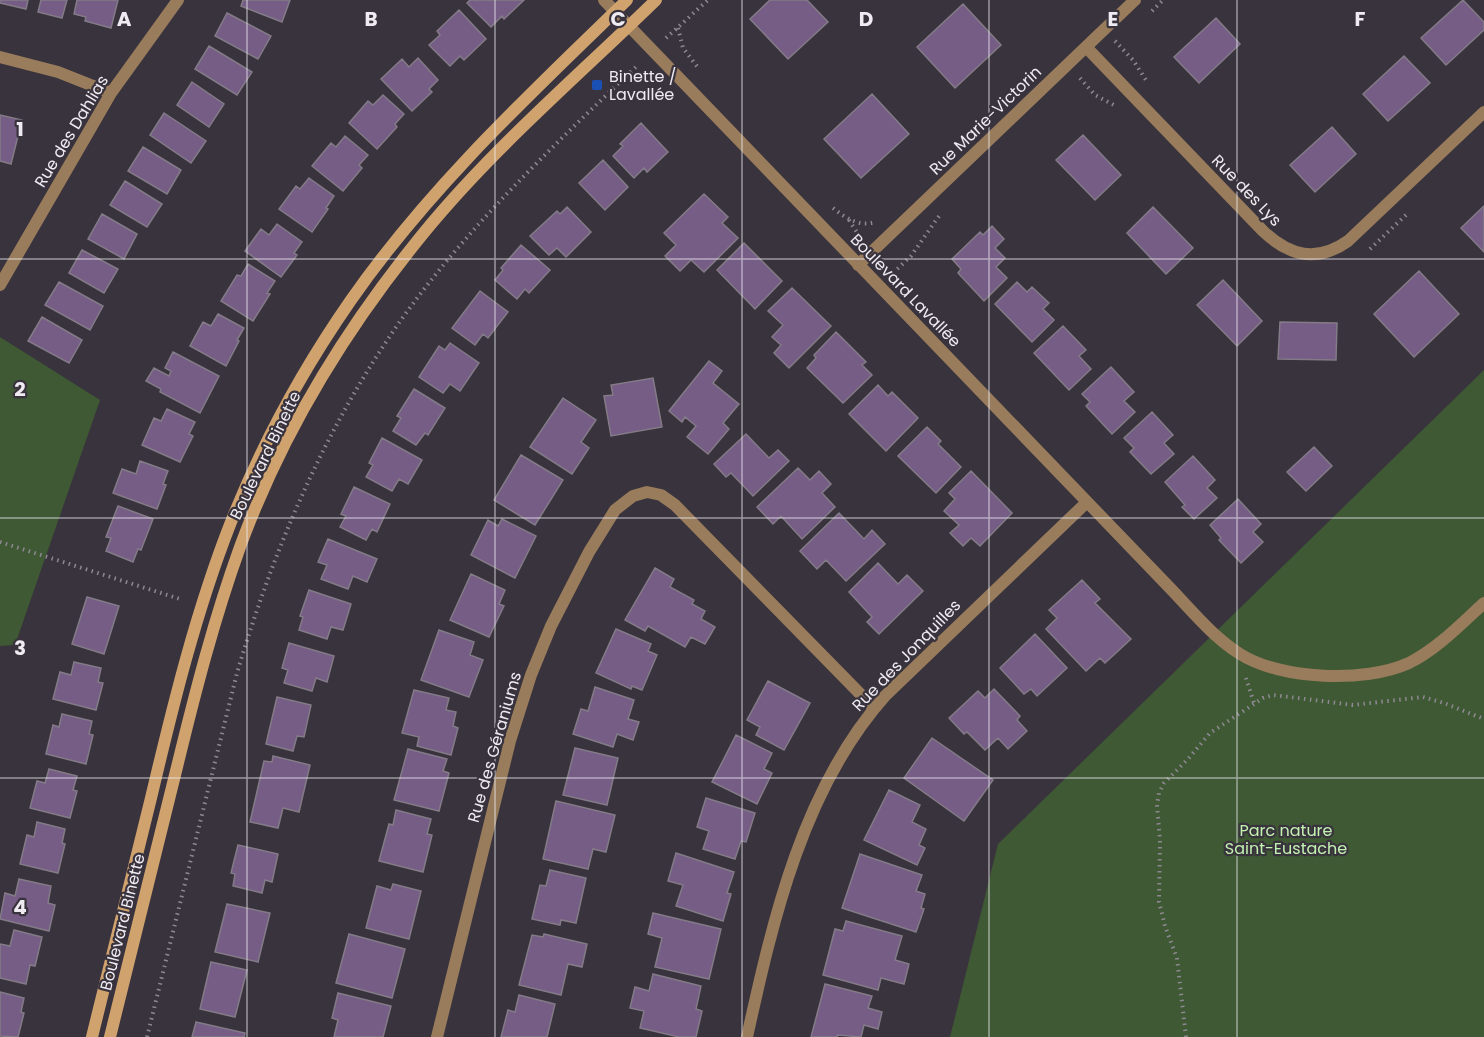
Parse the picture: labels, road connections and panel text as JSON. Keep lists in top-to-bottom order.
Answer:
{
  "streets": {
    "street": [
      "Rue Marie-Victorin",
      "Rue des Dahlias",
      "Rue des Lys",
      "Boulevard Lavallée",
      "Boulevard Binette",
      "Rue des Jonquilles",
      "Rue des Géraniums"
    ]
  },
  "crossings": [
    ["Rue Marie-Victorin", "Rue des Lys"],
    ["Rue Marie-Victorin", "Boulevard Lavallée"],
    ["Boulevard Lavallée", "Boulevard Binette"],
    ["Boulevard Lavallée", "Rue des Jonquilles"],
    ["Rue des Jonquilles", "Rue des Géraniums"]
  ],
  "parks": ["Parc nature Saint-Eustache"],
  "places": {
    "transit": ["Binette / Lavallée"]
  },
  "grid": {
    "columns": [
      "A",
      "B",
      "C",
      "D",
      "E",
      "F"
    ],
    "rows": [
      "1",
      "2",
      "3",
      "4"
    ]
  }
}
